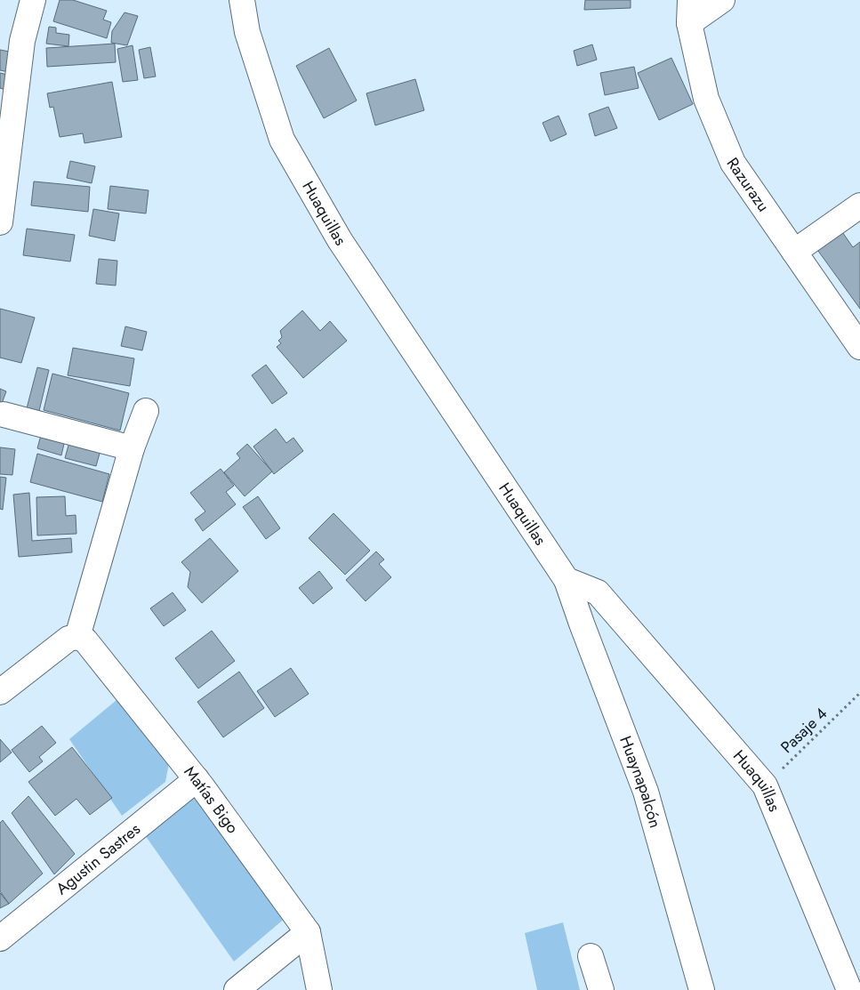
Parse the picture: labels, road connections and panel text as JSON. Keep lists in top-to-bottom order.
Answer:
{
  "streets": {
    "street": [
      "Razurazu",
      "Huaquillas",
      "Huaynapalcón",
      "Matías Bigo",
      "Agustin Sastres"
    ],
    "path": ["Pasaje 4"]
  },
  "crossings": [
    ["Huaquillas", "Pasaje 4"],
    ["Huaquillas", "Huaynapalcón"],
    ["Matías Bigo", "Agustin Sastres"]
  ]
}
